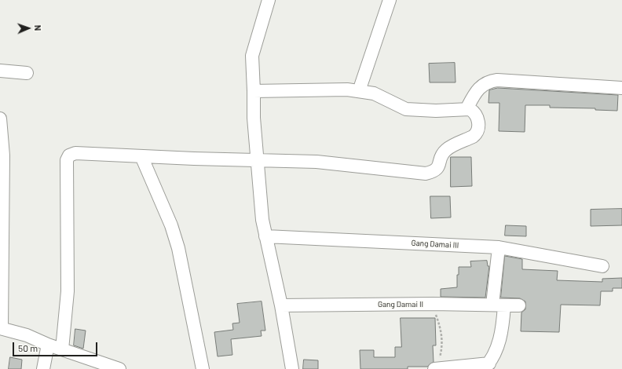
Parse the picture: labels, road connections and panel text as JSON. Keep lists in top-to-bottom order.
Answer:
{
  "streets": {
    "street": ["Gang Damai III", "Gang Damai II"]
  },
  "scale_bar": "50 m",
  "north": "right"
}
